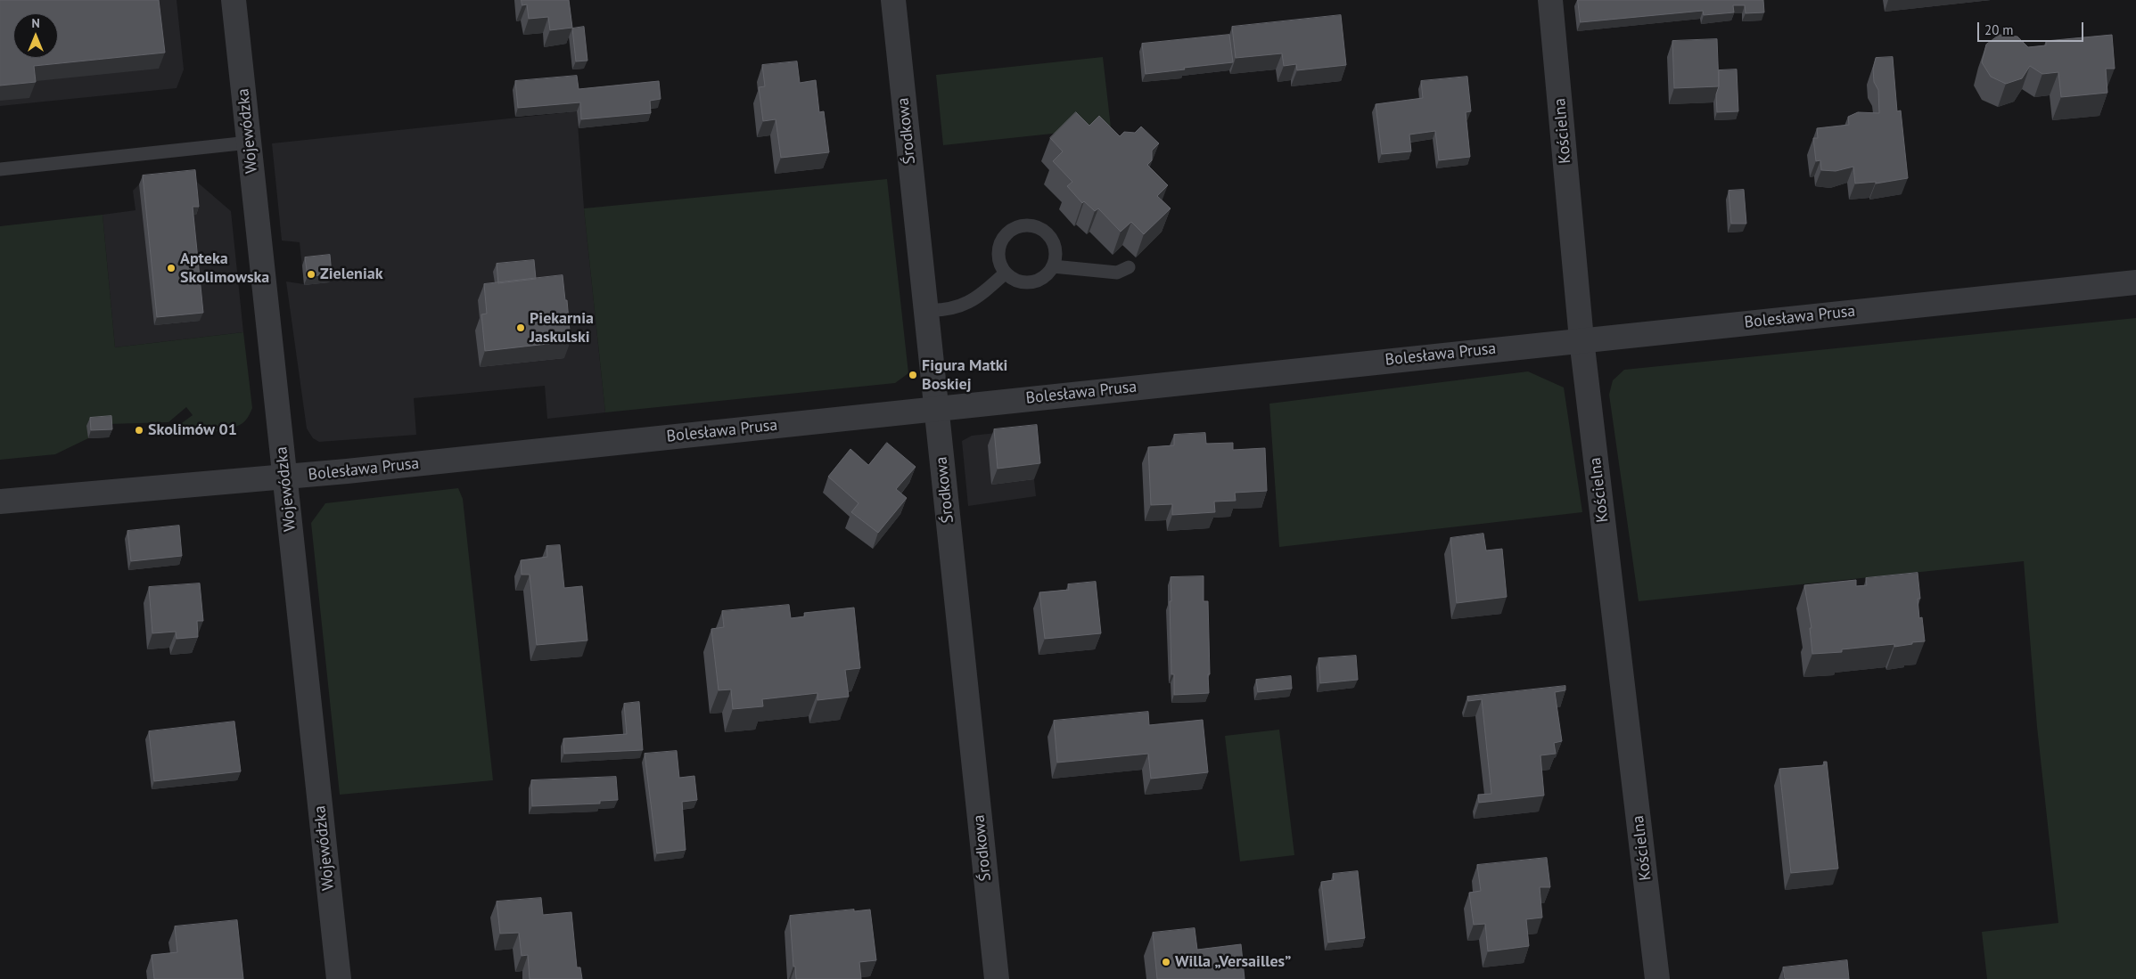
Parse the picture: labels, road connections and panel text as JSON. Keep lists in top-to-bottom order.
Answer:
{
  "streets": {
    "street": [
      "Wojewódzka",
      "Środkowa",
      "Kościelna",
      "Bolesława Prusa"
    ]
  },
  "crossings": [
    ["Wojewódzka", "Bolesława Prusa"],
    ["Środkowa", "Bolesława Prusa"],
    ["Kościelna", "Bolesława Prusa"]
  ],
  "places": [
    "Apteka Skolimowska",
    "Zieleniak",
    "Piekarnia Jaskulski",
    "Figura Matki Boskiej",
    "Skolimów 01",
    "Willa „Versailles”"
  ],
  "scale_bar": "20 m",
  "north": "top"
}
